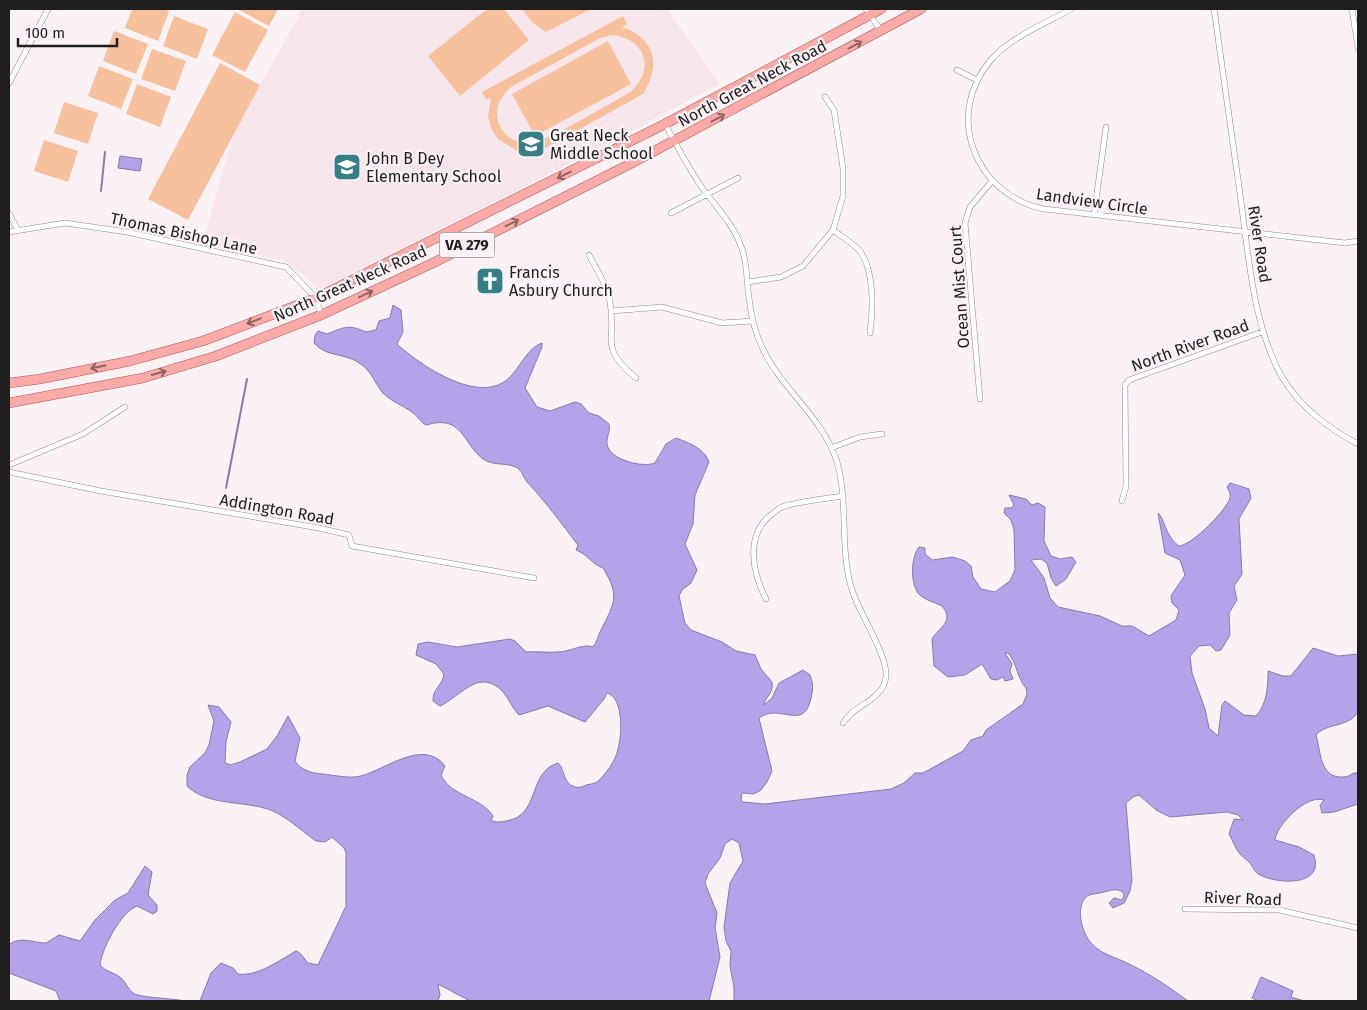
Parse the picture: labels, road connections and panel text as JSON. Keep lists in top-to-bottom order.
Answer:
{
  "streets": {
    "main road": ["North Great Neck Road", "VA 279"],
    "street": [
      "Landview Circle",
      "Thomas Bishop Lane",
      "River Road",
      "Ocean Mist Court",
      "North River Road",
      "Addington Road"
    ]
  },
  "crossings": [
    ["North Great Neck Road", "Thomas Bishop Lane"],
    ["Landview Circle", "River Road"],
    ["Landview Circle", "Ocean Mist Court"],
    ["River Road", "North River Road"]
  ],
  "places": {
    "school or university": ["Great Neck Middle School", "John B Dey Elementary School"],
    "church": ["Francis Asbury Church"]
  },
  "scale_bar": "100 m"
}
